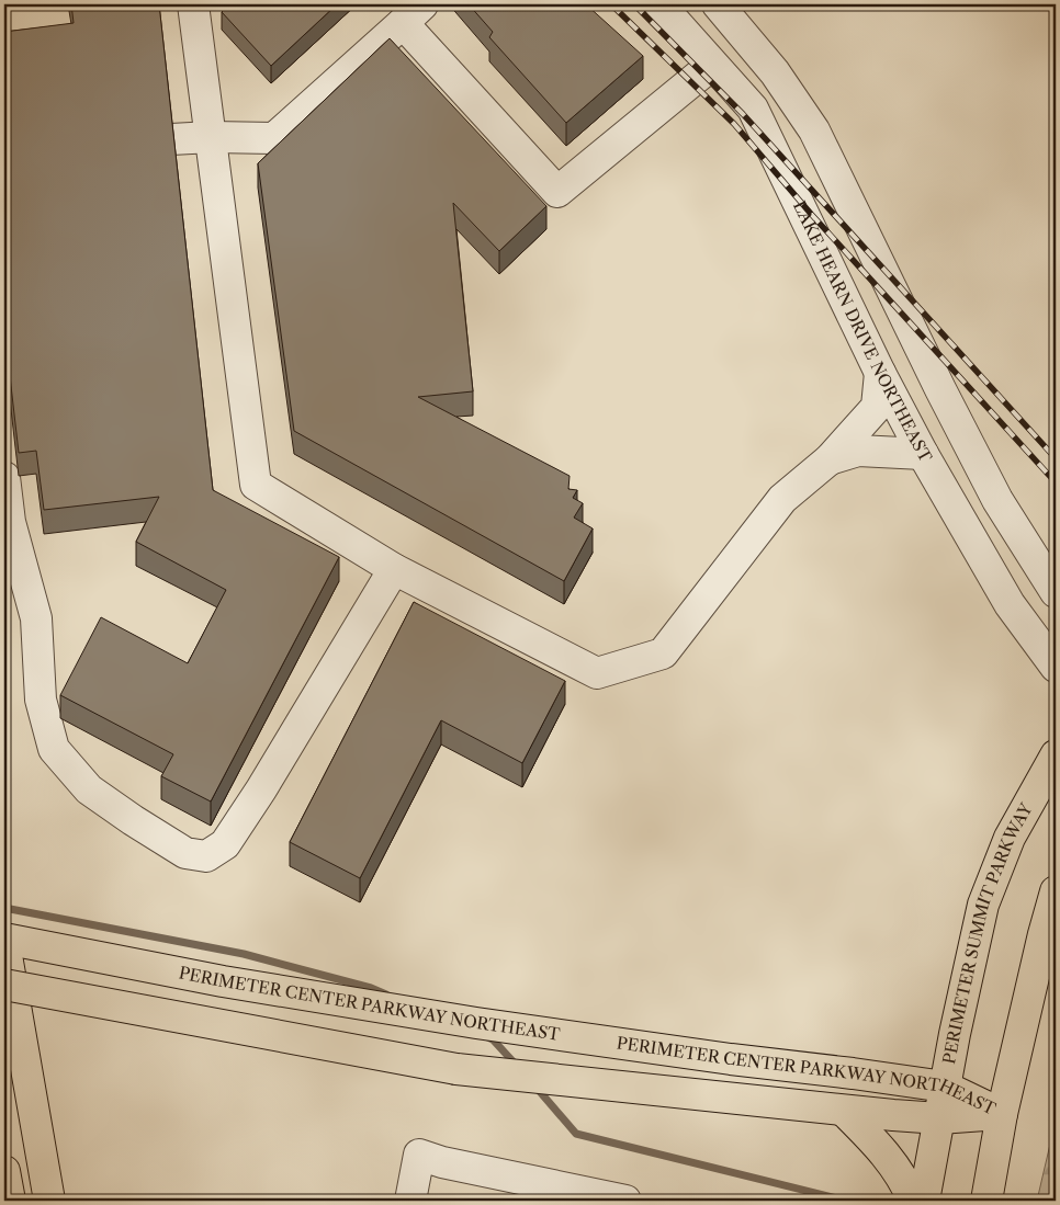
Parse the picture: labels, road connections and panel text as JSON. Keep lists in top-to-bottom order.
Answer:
{
  "streets": {
    "main road": ["PERIMETER SUMMIT PARKWAY", "PERIMETER CENTER PARKWAY NORTHEAST"],
    "street": ["LAKE HEARN DRIVE NORTHEAST"]
  },
  "crossings": [
    ["PERIMETER SUMMIT PARKWAY", "PERIMETER CENTER PARKWAY NORTHEAST"]
  ]
}
